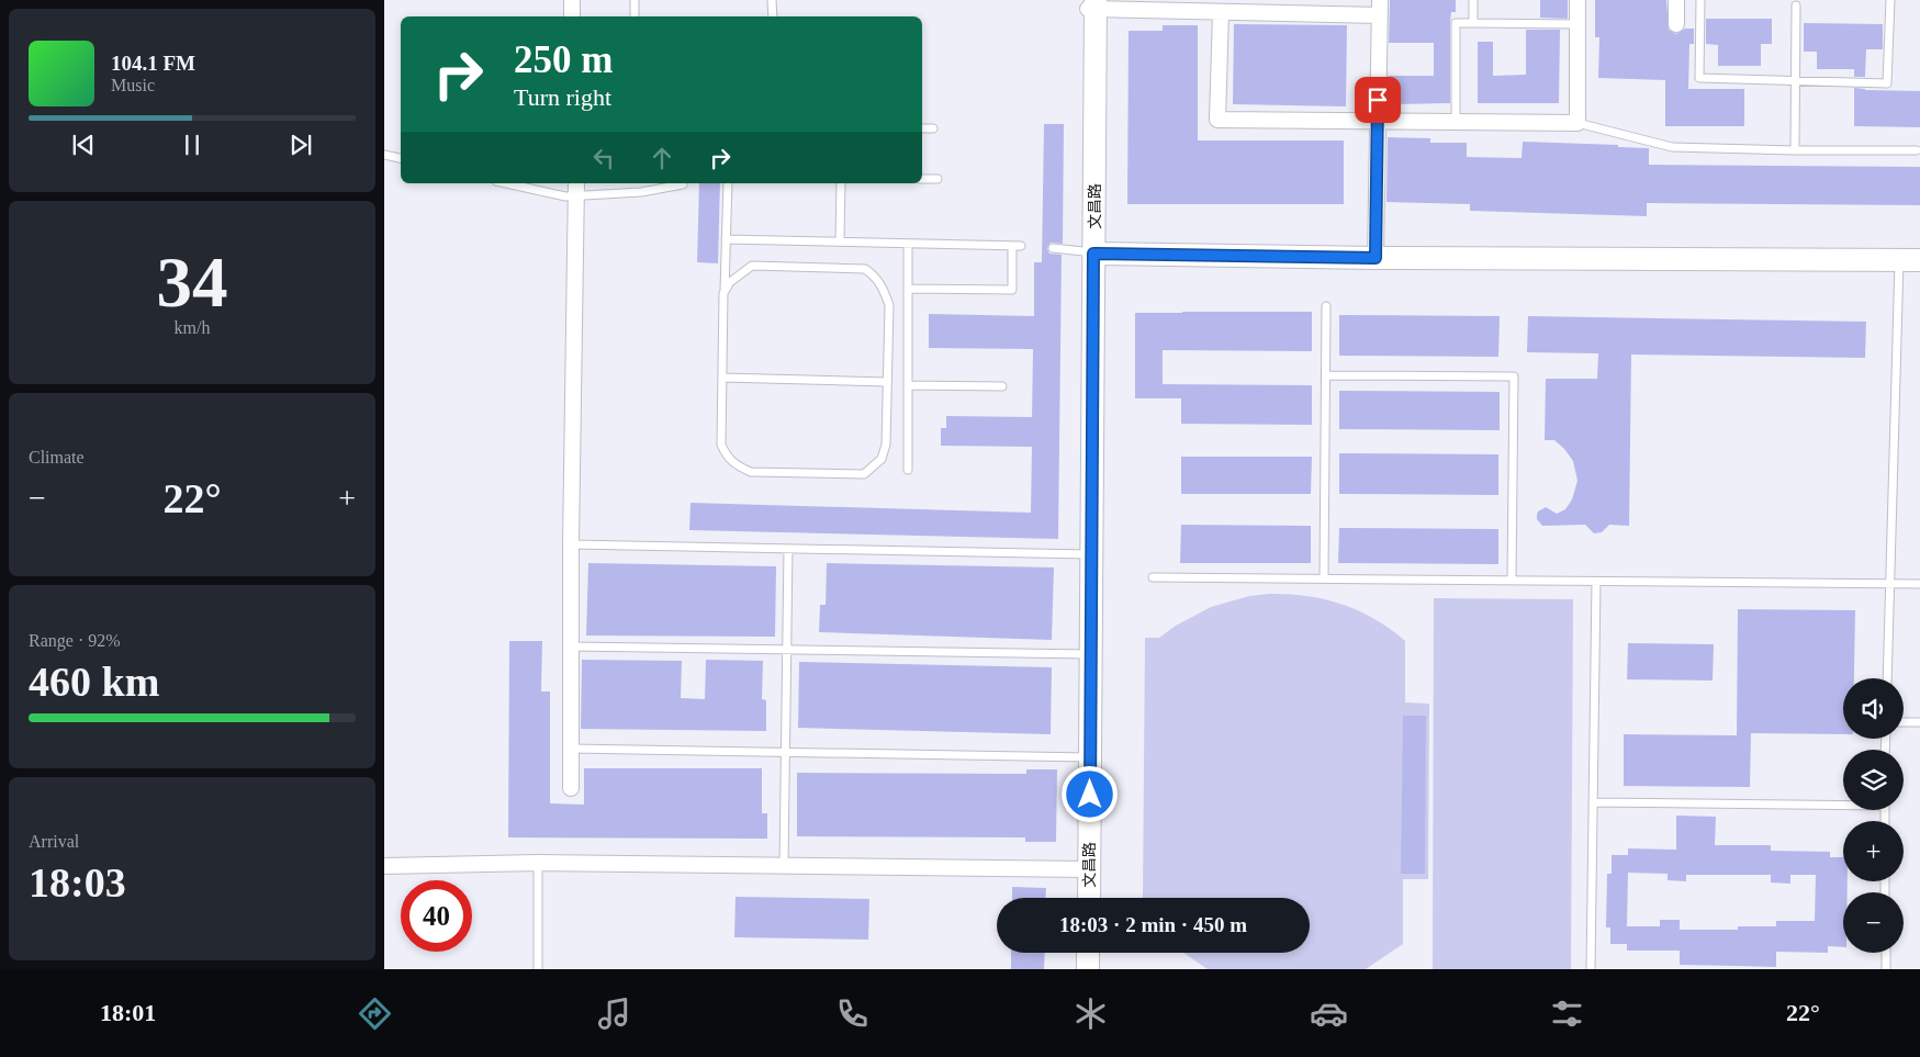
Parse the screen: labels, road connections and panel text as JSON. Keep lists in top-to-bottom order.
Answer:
{
  "streets": {
    "street": ["文昌路"]
  },
  "page": {
    "turn": ["250 m", "Turn right"],
    "song": ["104.1 FM", "Music"],
    "tile": [
      ["34", "km/h"],
      "Climate",
      ["Range · 92%", "460 km"],
      ["Arrival", "18:03"]
    ],
    "heat": ["−", "22°", "+"],
    "map_buttons": ["+", "−"],
    "limit": "40",
    "trip": "18:03 · 2 min · 450 m",
    "tabs": ["18:01", "22°"]
  }
}
